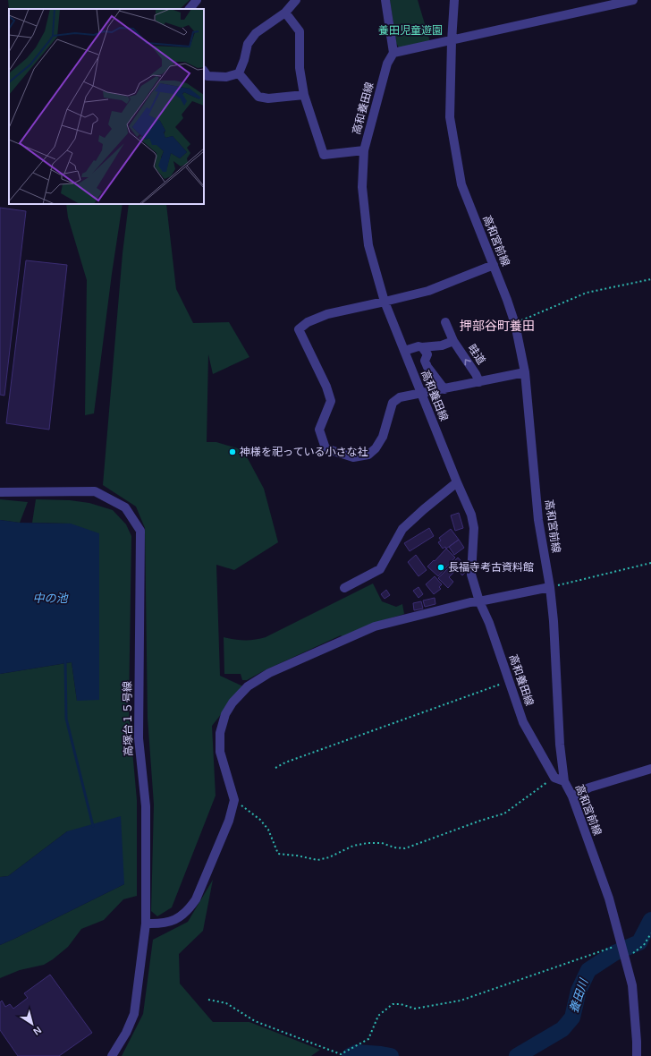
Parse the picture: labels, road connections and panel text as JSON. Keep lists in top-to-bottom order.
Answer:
{
  "streets": {
    "street": [
      "高和養田線",
      "高和宮前線",
      "畦道",
      "高塚台１５号線"
    ]
  },
  "crossings": [
    ["高和養田線", "畦道"]
  ],
  "districts": ["押部谷町養田"],
  "water": ["中の池", "養田川"],
  "parks": ["養田児童遊園"],
  "places": ["神様を祀っている小さな社", "長福寺考古資料館"],
  "north": "bottom right"
}
